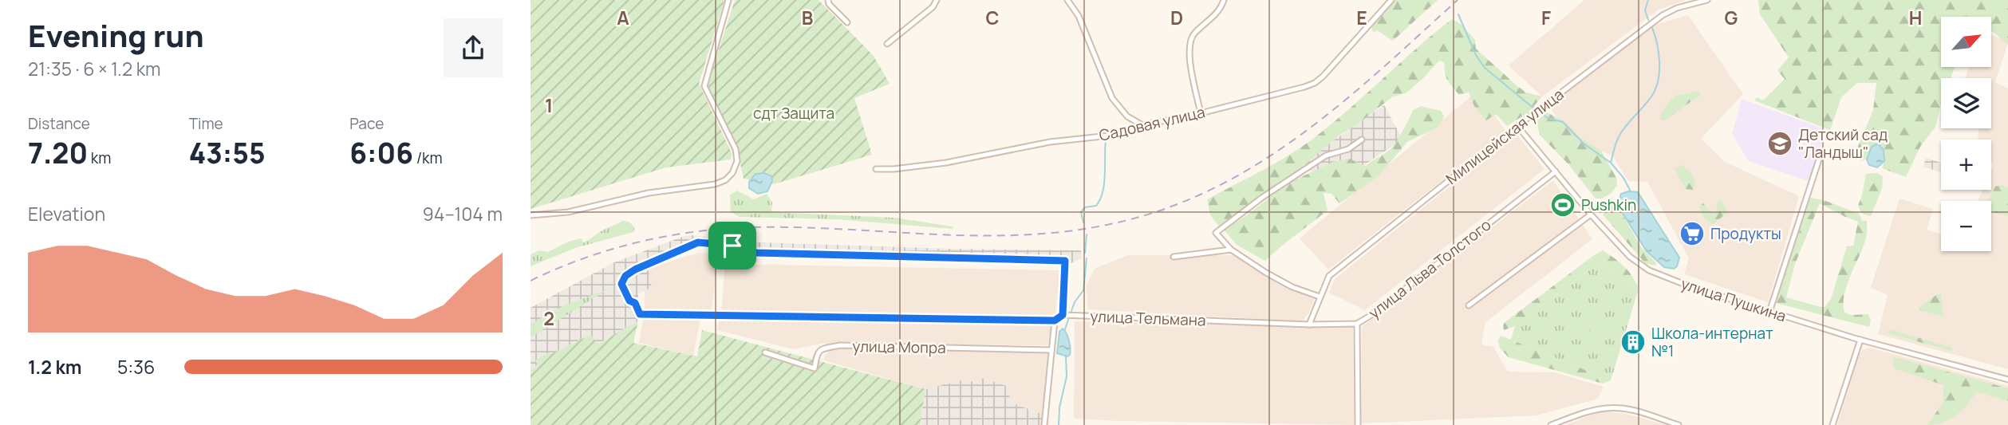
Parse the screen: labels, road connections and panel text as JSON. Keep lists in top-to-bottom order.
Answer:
{
  "streets": {
    "street": [
      "Садовая улица",
      "Милицейская улица",
      "улица Льва Толстого",
      "улица Пушкина",
      "улица Тельмана",
      "улица Мопра"
    ]
  },
  "crossings": [
    ["Милицейская улица", "улица Пушкина"],
    ["Милицейская улица", "улица Тельмана"],
    ["улица Льва Толстого", "улица Пушкина"],
    ["улица Льва Толстого", "улица Тельмана"]
  ],
  "parks": ["сдт Защита"],
  "places": {
    "school or university": ["Детский сад \"Ландыш\""],
    "sports": ["Pushkin"],
    "supermarket": ["Продукты"],
    "building": ["Школа-интернат №1"]
  },
  "north": "top right",
  "page": {
    "heading": ["Evening run", "21:35 · 6 × 1.2 km"],
    "map_buttons": ["+", "−"],
    "stats": [
      ["Distance", "7.20 km"],
      ["Time", "43:55"],
      ["Pace", "6:06 /km"]
    ],
    "chart": ["Elevation", "94–104 m"],
    "list": [
      {
        "name": "1.2 km",
        "note": "5:36"
      }
    ]
  },
  "grid": {
    "columns": [
      "A",
      "B",
      "C",
      "D",
      "E",
      "F",
      "G",
      "H"
    ],
    "rows": ["1", "2"]
  }
}
